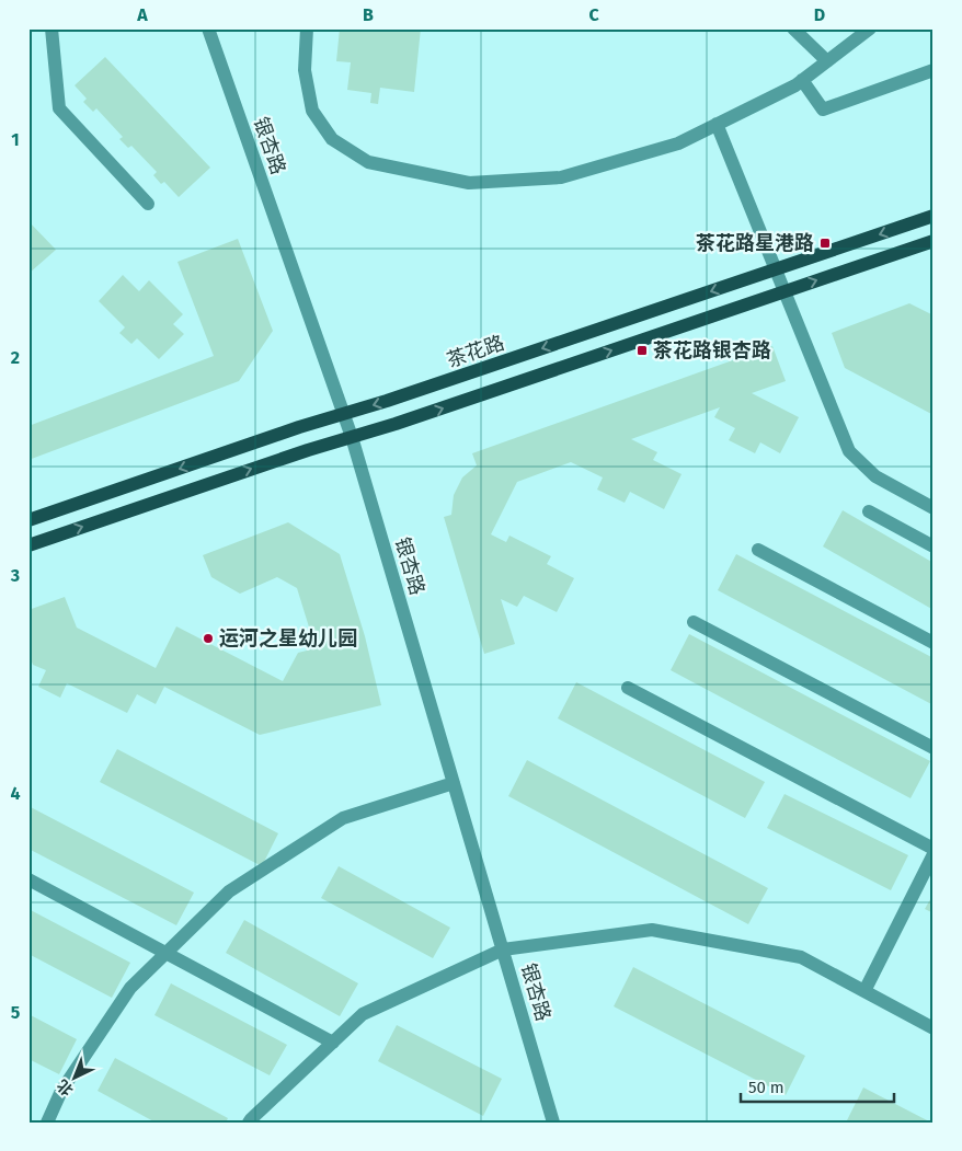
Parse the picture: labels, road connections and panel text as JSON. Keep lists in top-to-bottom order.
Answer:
{
  "streets": {
    "main road": ["茶花路"],
    "street": ["银杏路"]
  },
  "crossings": [
    ["银杏路", "茶花路"]
  ],
  "places": {
    "transit": ["茶花路星港路", "茶花路银杏路"],
    "other": ["运河之星幼儿园"]
  },
  "scale_bar": "50 m",
  "north": "bottom left",
  "grid": {
    "columns": [
      "A",
      "B",
      "C",
      "D"
    ],
    "rows": [
      "1",
      "2",
      "3",
      "4",
      "5"
    ]
  }
}
